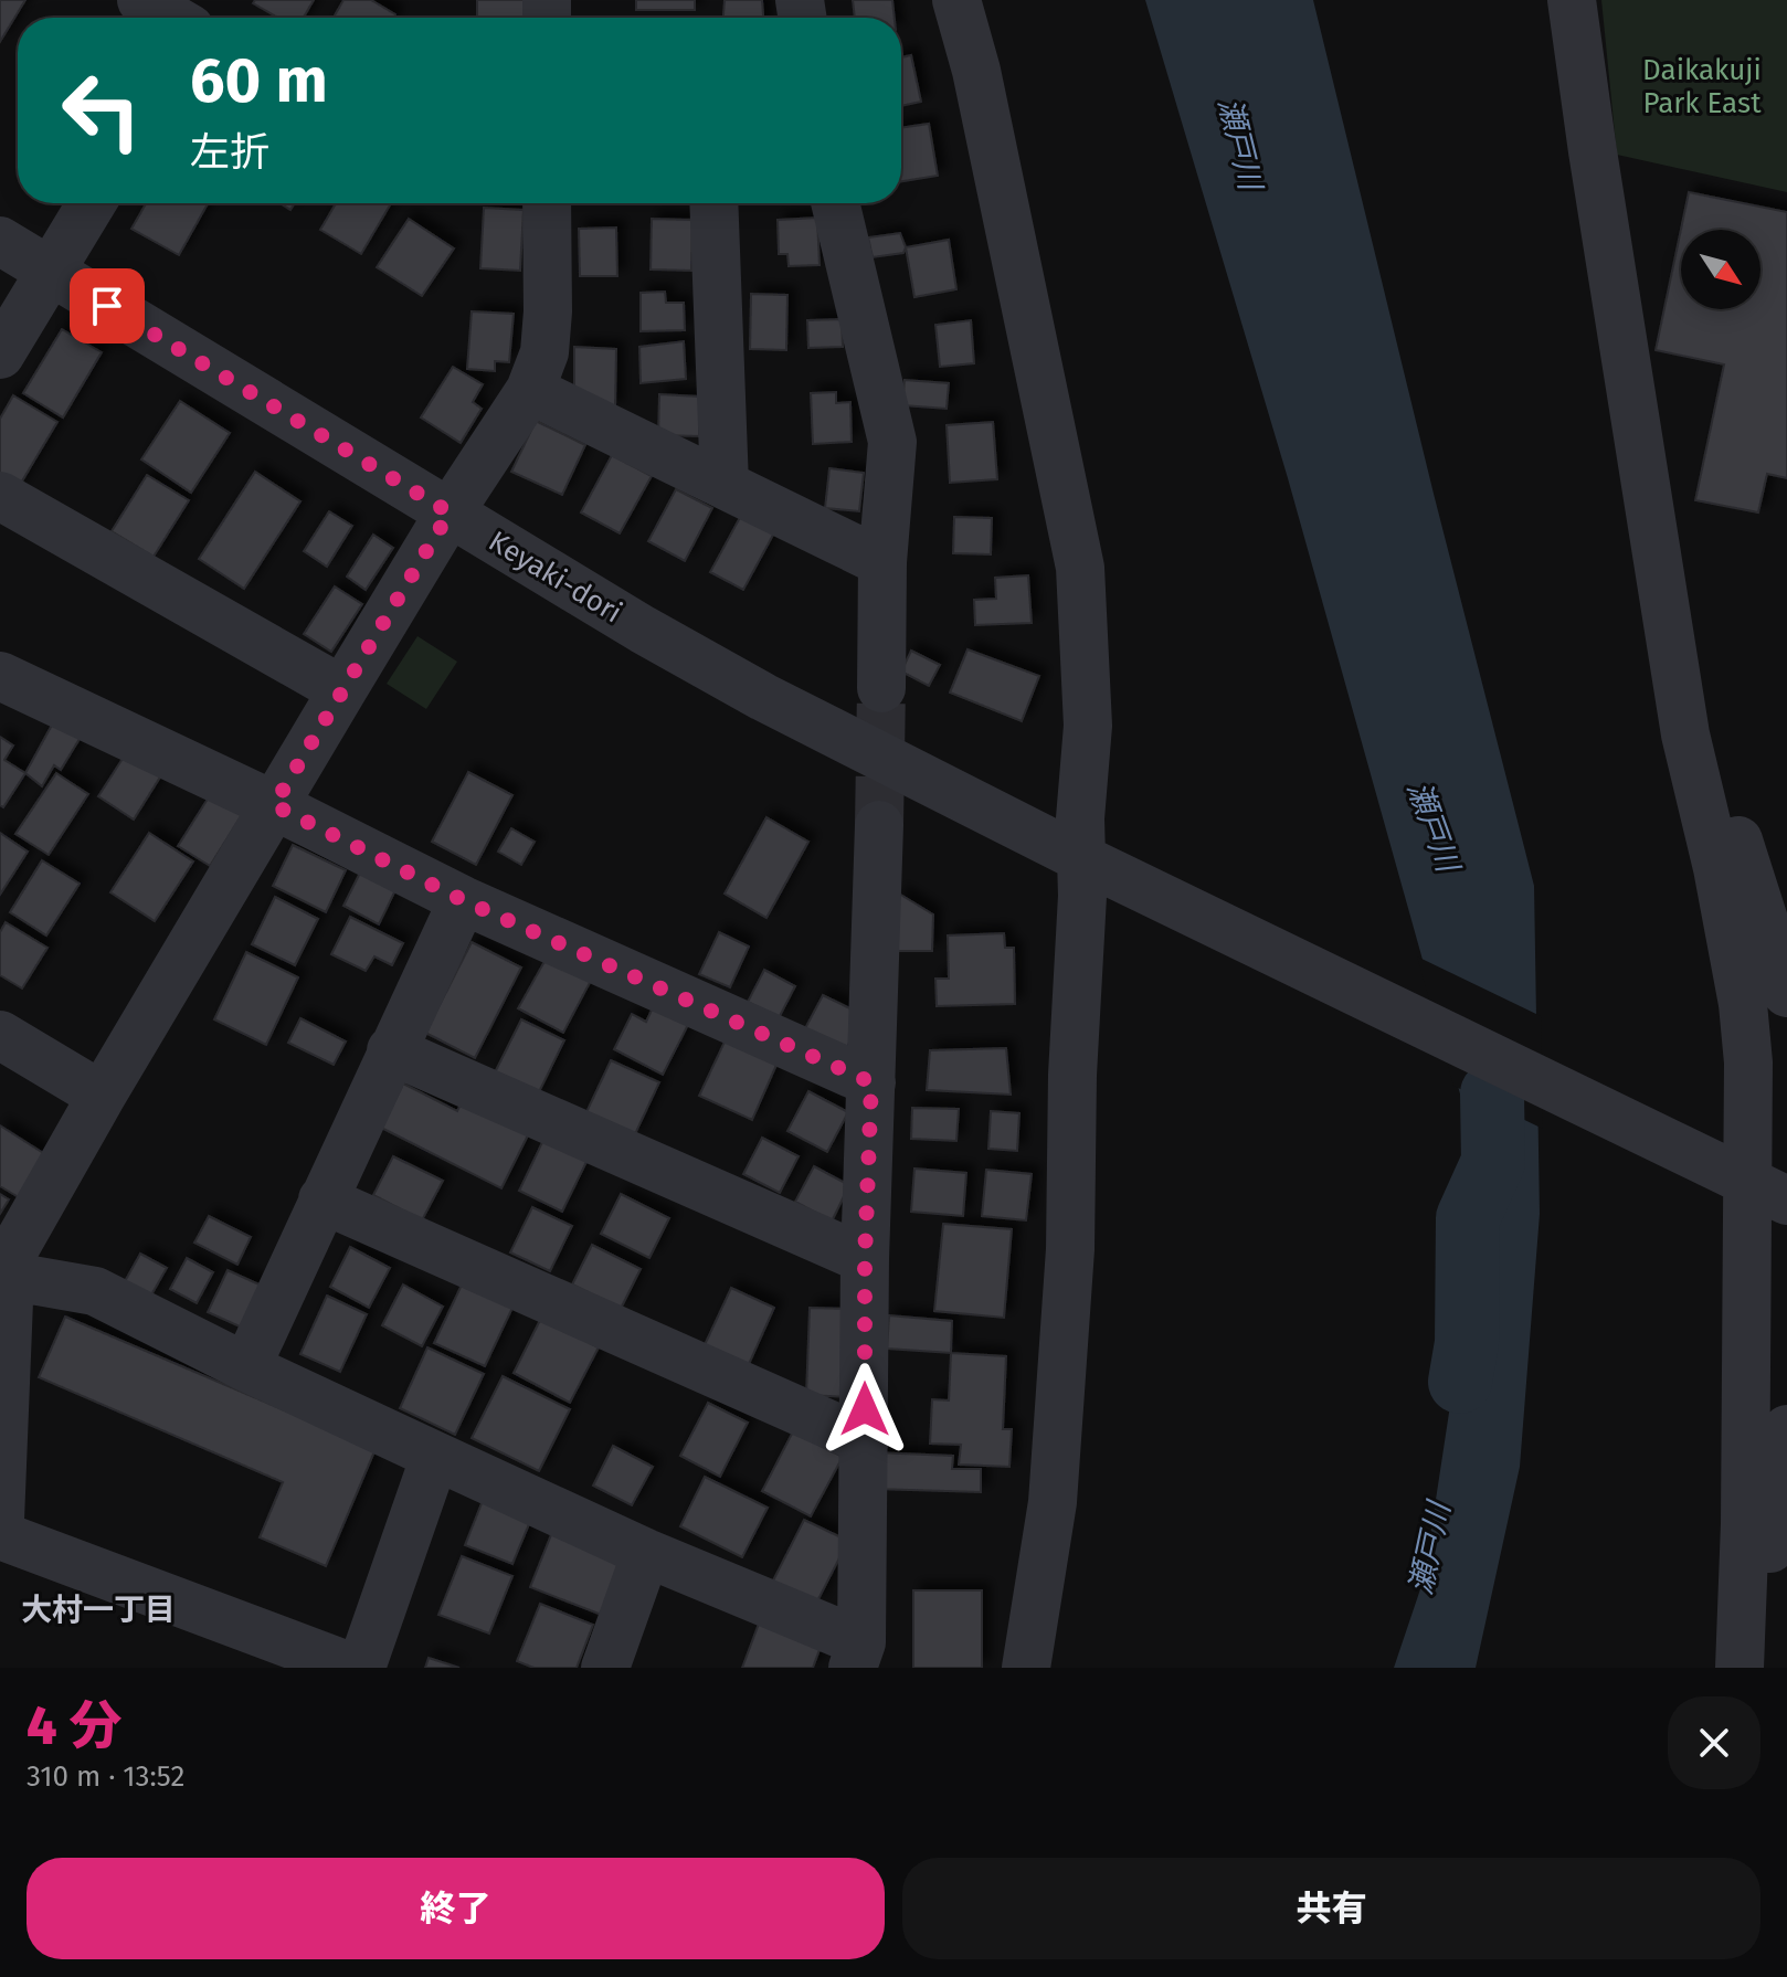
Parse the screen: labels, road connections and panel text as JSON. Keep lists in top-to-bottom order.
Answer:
{
  "streets": {
    "street": ["Keyaki-dori"]
  },
  "districts": ["大村一丁目"],
  "water": ["瀬戸川"],
  "parks": ["Daikakuji Park East"],
  "north": "bottom right",
  "page": {
    "turn": ["60 m", "左折"],
    "heading": ["4 分", "310 m · 13:52"],
    "buttons": ["終了", "共有"]
  }
}
